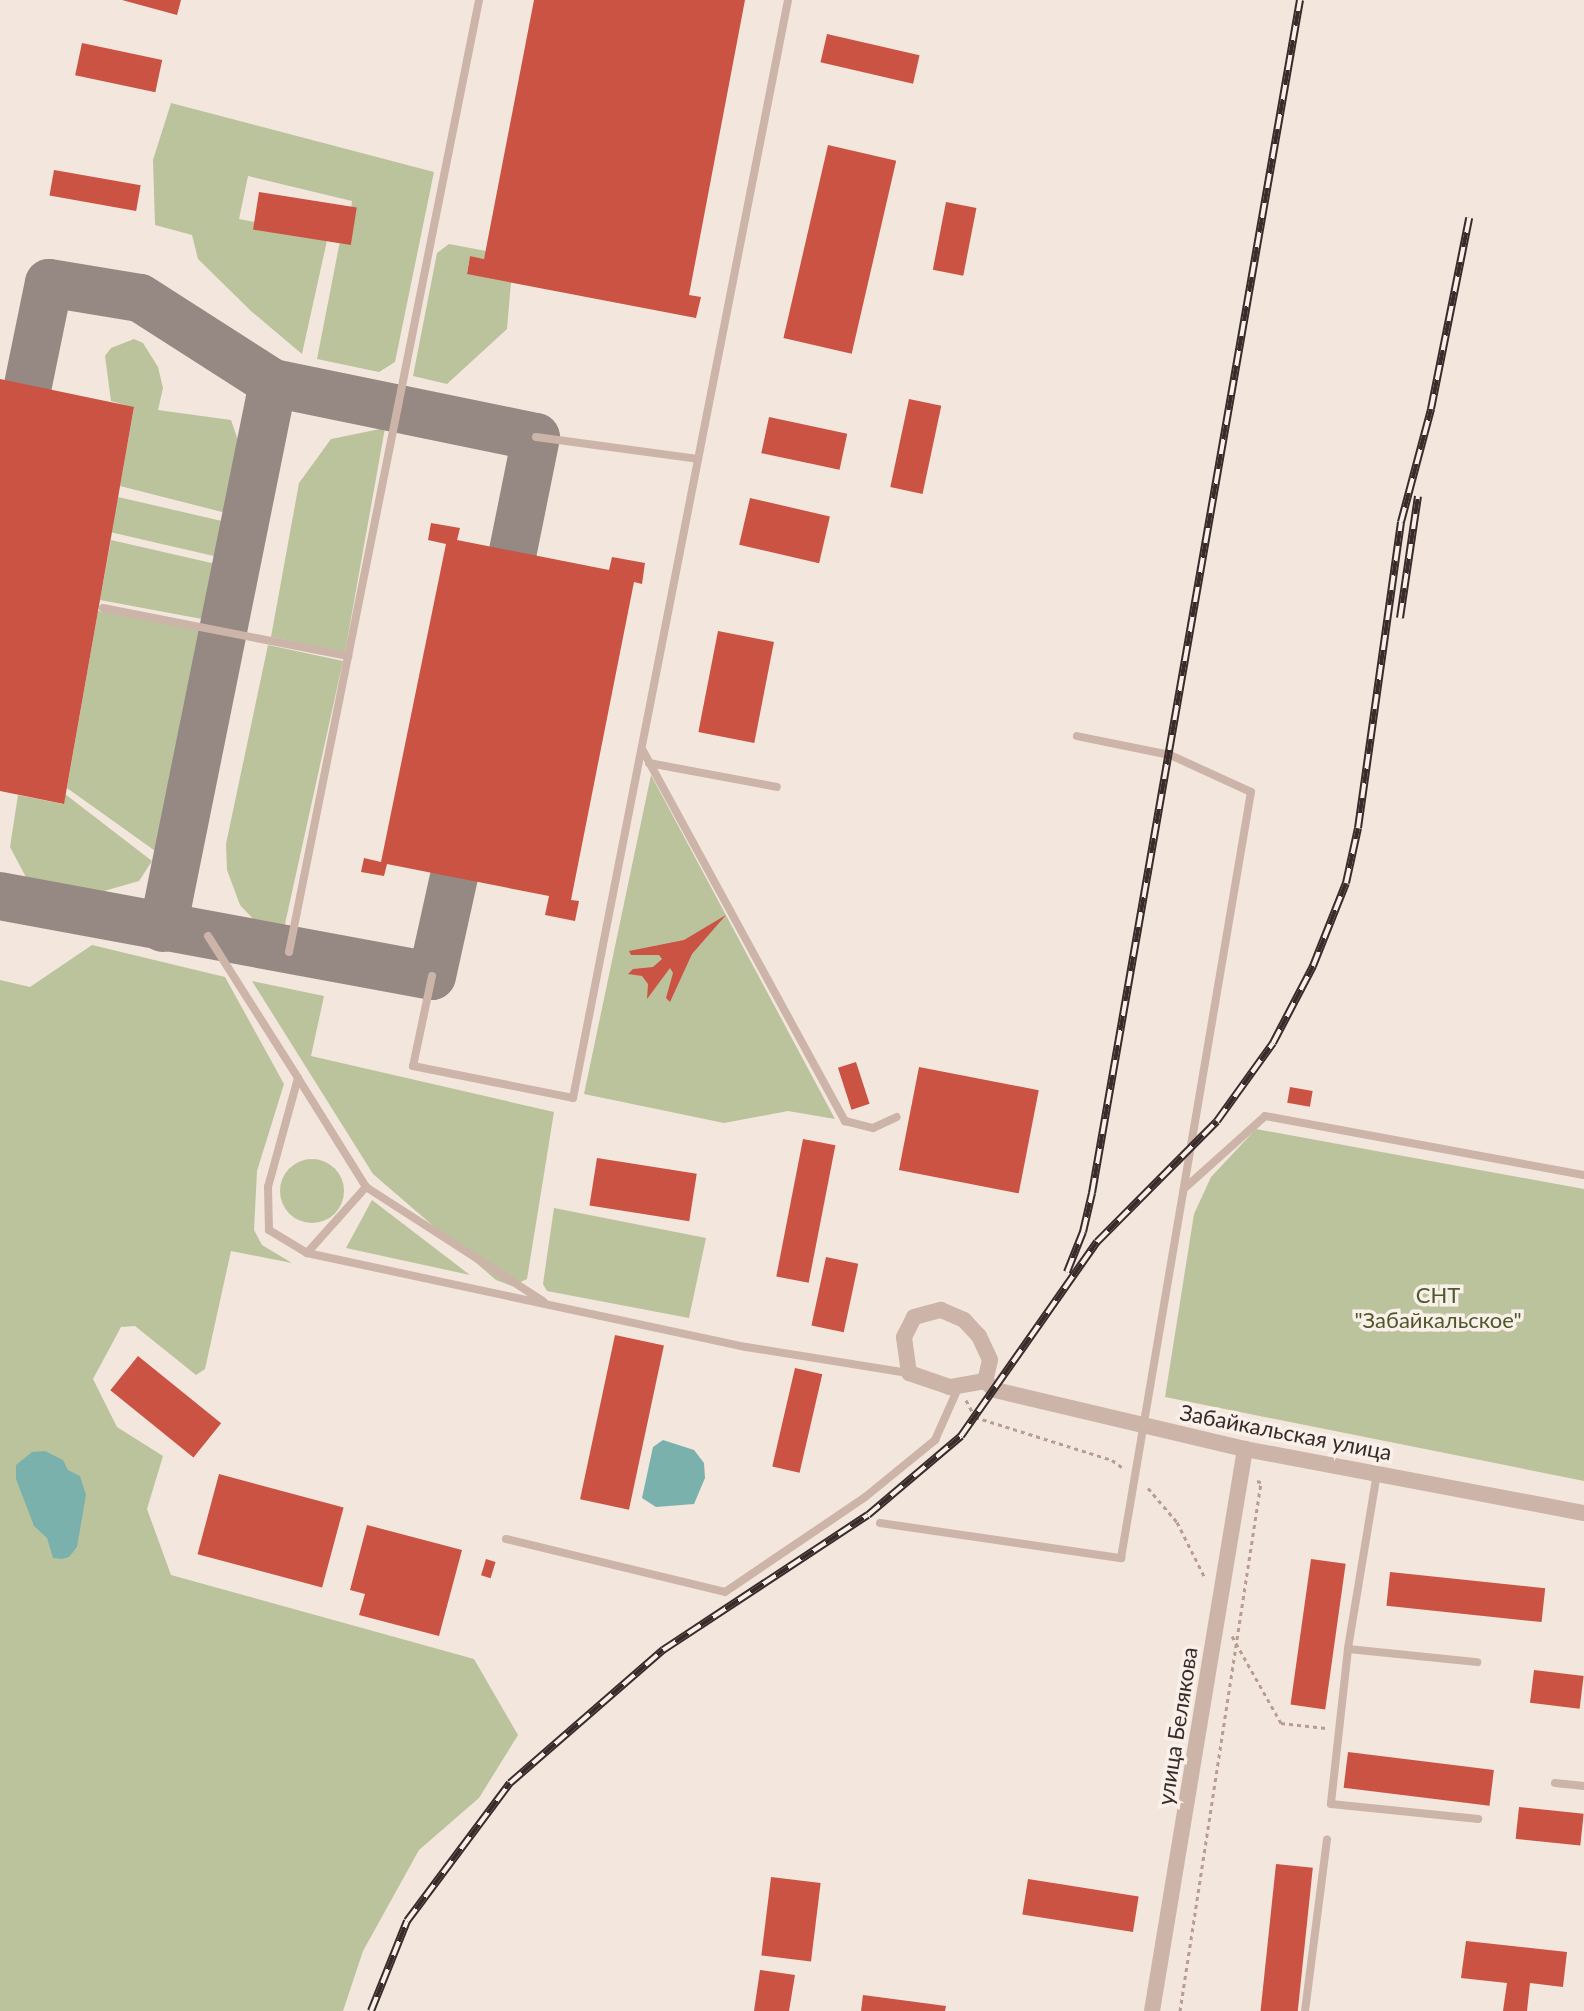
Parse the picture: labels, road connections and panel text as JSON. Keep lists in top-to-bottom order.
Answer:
{
  "streets": {
    "street": ["Забайкальская улица", "улица Белякова"]
  },
  "crossings": [
    ["Забайкальская улица", "улица Белякова"]
  ],
  "parks": ["СНТ \"Забайкальское\""]
}
